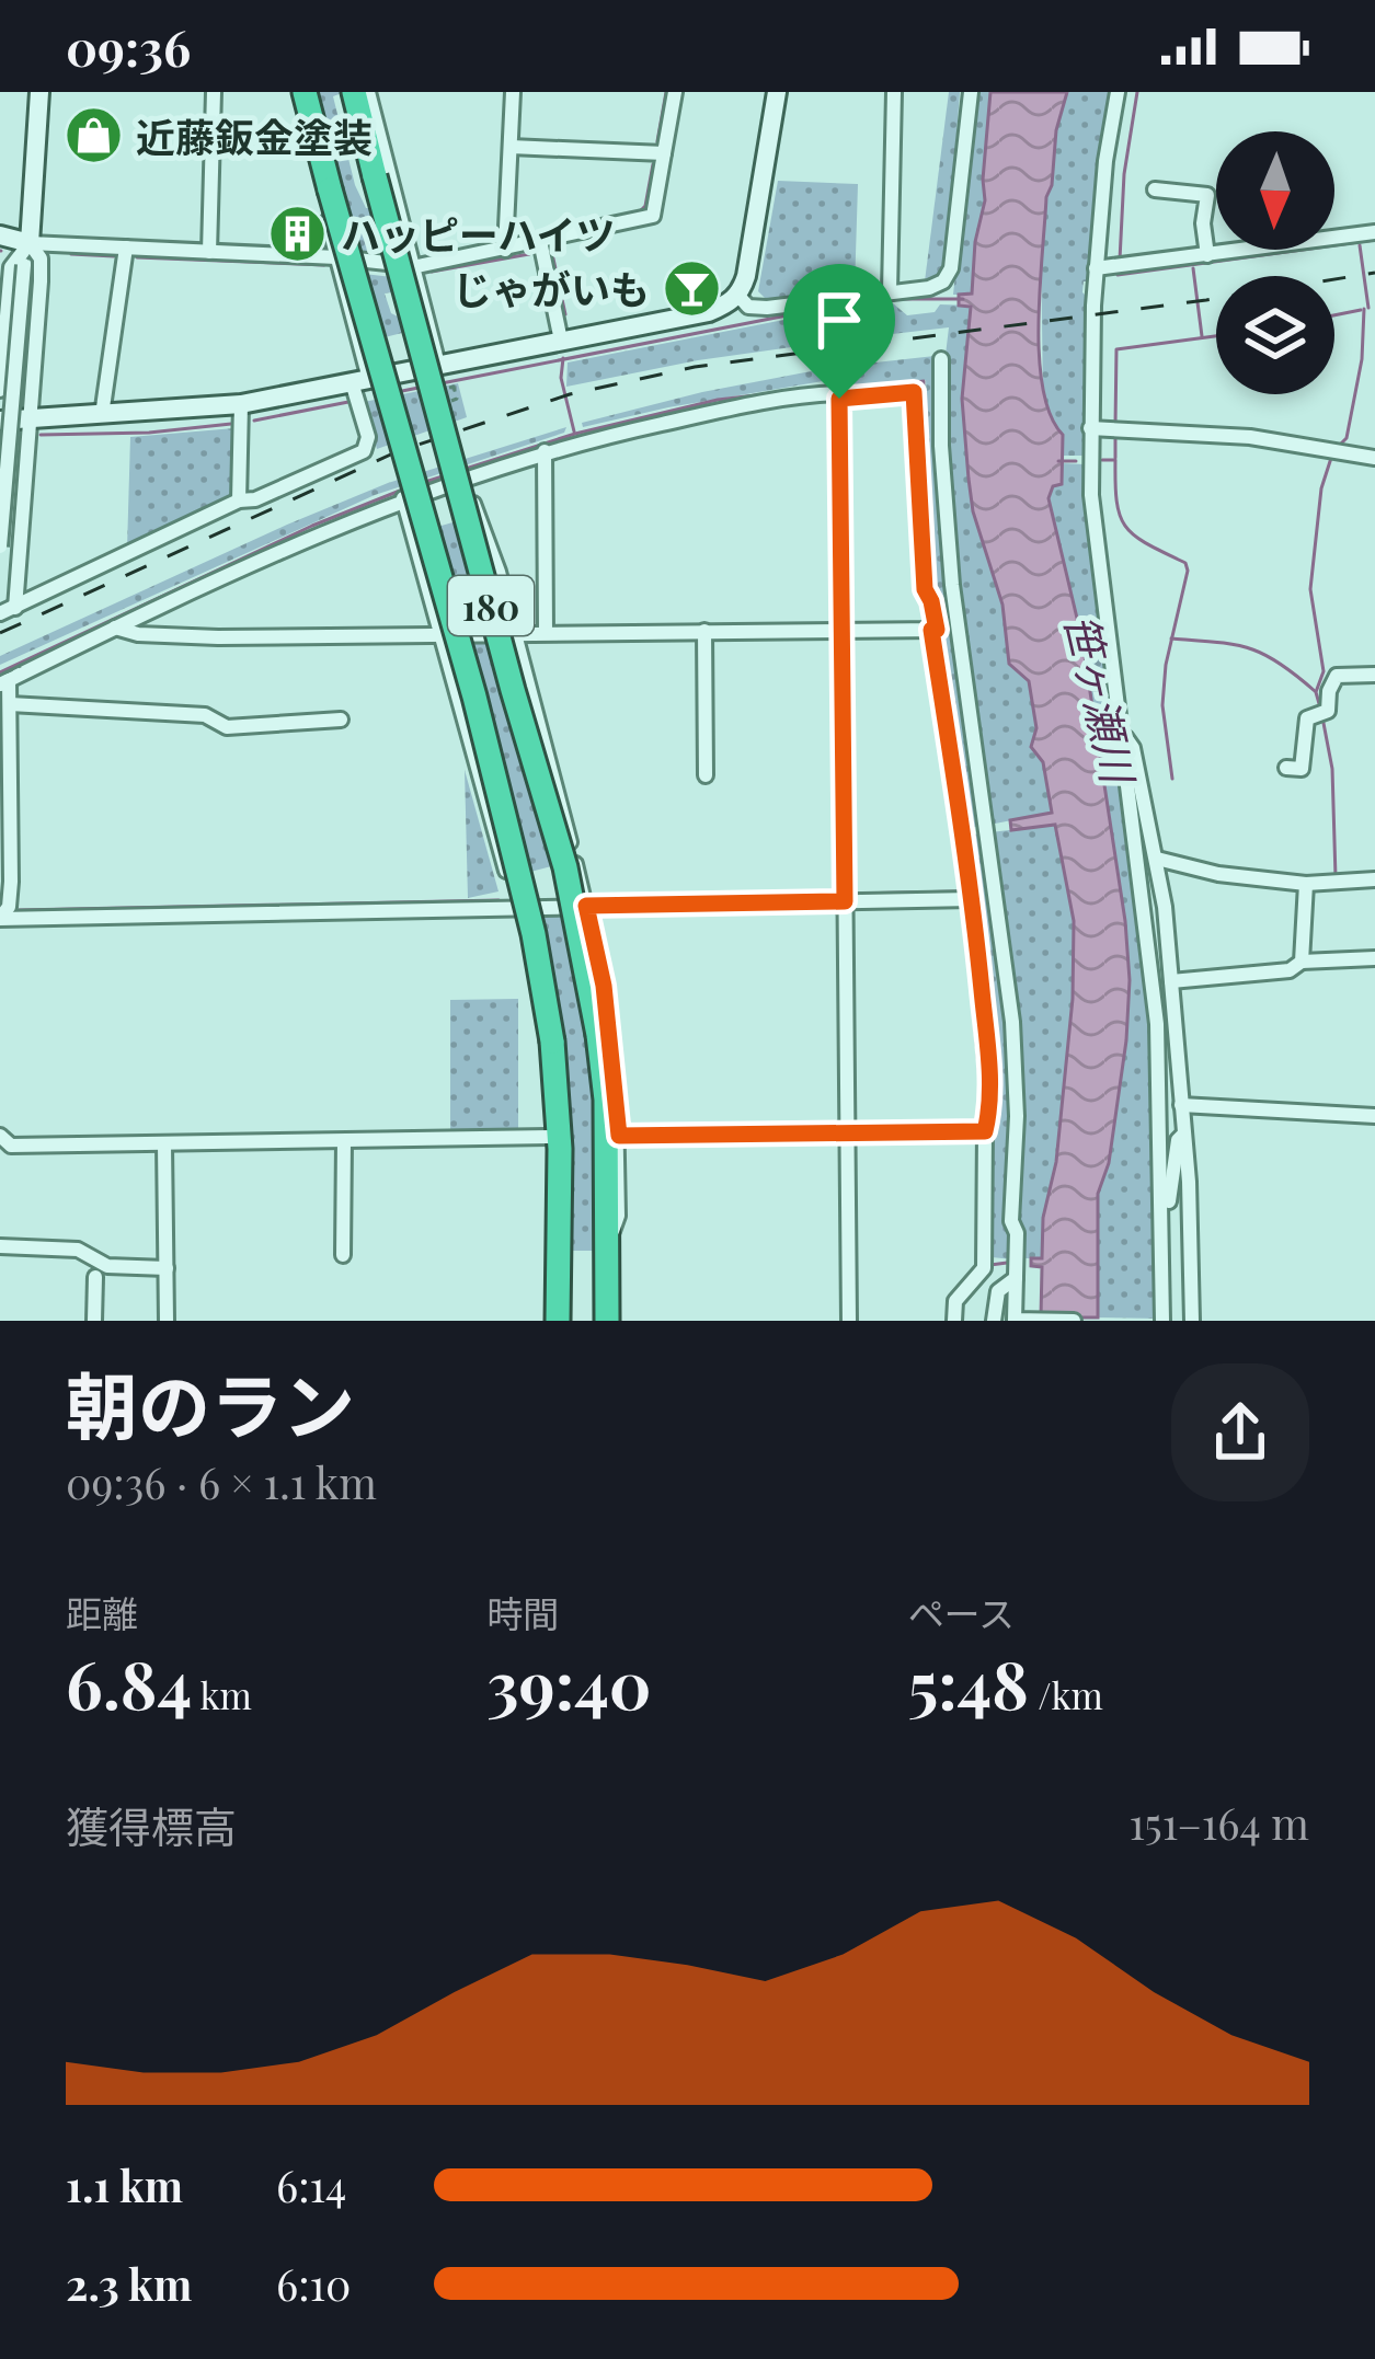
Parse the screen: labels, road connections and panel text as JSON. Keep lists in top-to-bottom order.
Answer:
{
  "streets": {
    "highway": ["180"]
  },
  "water": ["笹ヶ瀬川"],
  "places": {
    "shop": ["近藤鈑金塗装"],
    "building": ["ハッピーハイツ"],
    "bar": ["じゃがいも"]
  },
  "north": "bottom",
  "page": {
    "status": "09:36",
    "heading": ["朝のラン", "09:36 · 6 × 1.1 km"],
    "stats": [
      ["距離", "6.84 km"],
      ["時間", "39:40"],
      ["ペース", "5:48 /km"]
    ],
    "chart": ["獲得標高", "151–164 m"],
    "list": [
      {
        "name": "1.1 km",
        "note": "6:14"
      },
      {
        "name": "2.3 km",
        "note": "6:10"
      }
    ]
  }
}
